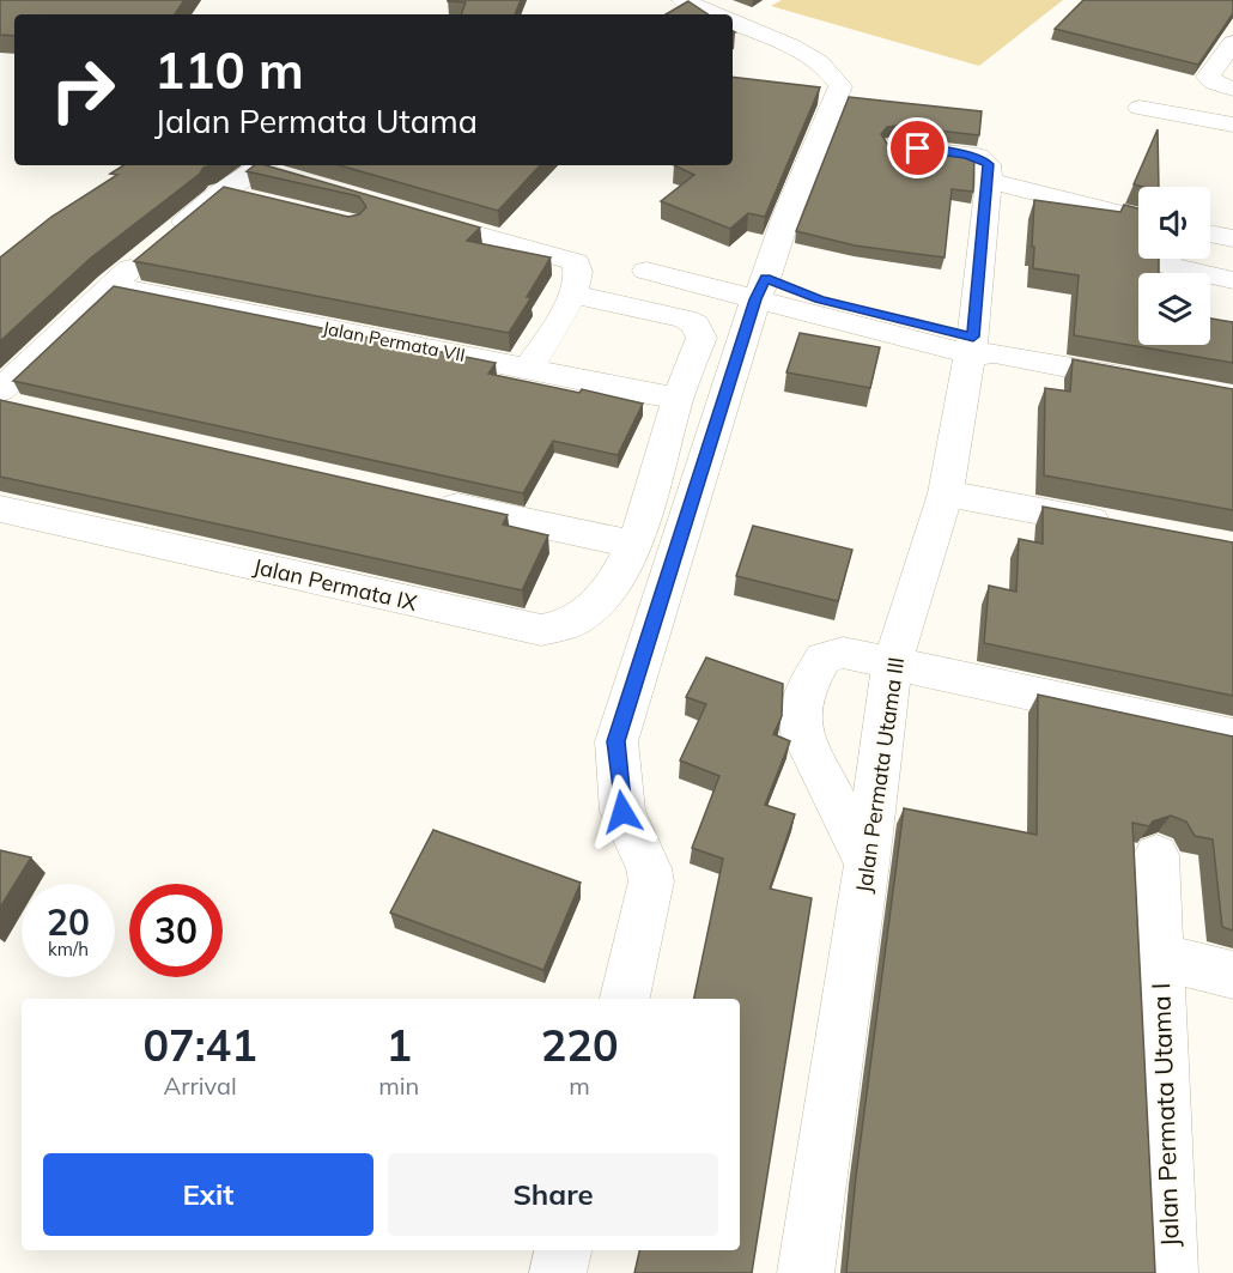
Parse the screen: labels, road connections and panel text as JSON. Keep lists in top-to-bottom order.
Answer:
{
  "streets": {
    "street": [
      "Jalan Permata VII",
      "Jalan Permata IX",
      "Jalan Permata Utama III",
      "Jalan Permata Utama I"
    ]
  },
  "crossings": [
    ["Jalan Permata VII", "Jalan Permata IX"]
  ],
  "page": {
    "turn": ["110 m", "Jalan Permata Utama"],
    "speed": "20 km/h",
    "limit": "30",
    "eta": [
      "07:41",
      "Arrival",
      "1",
      "min",
      "220",
      "m"
    ],
    "buttons": ["Exit", "Share"]
  }
}
